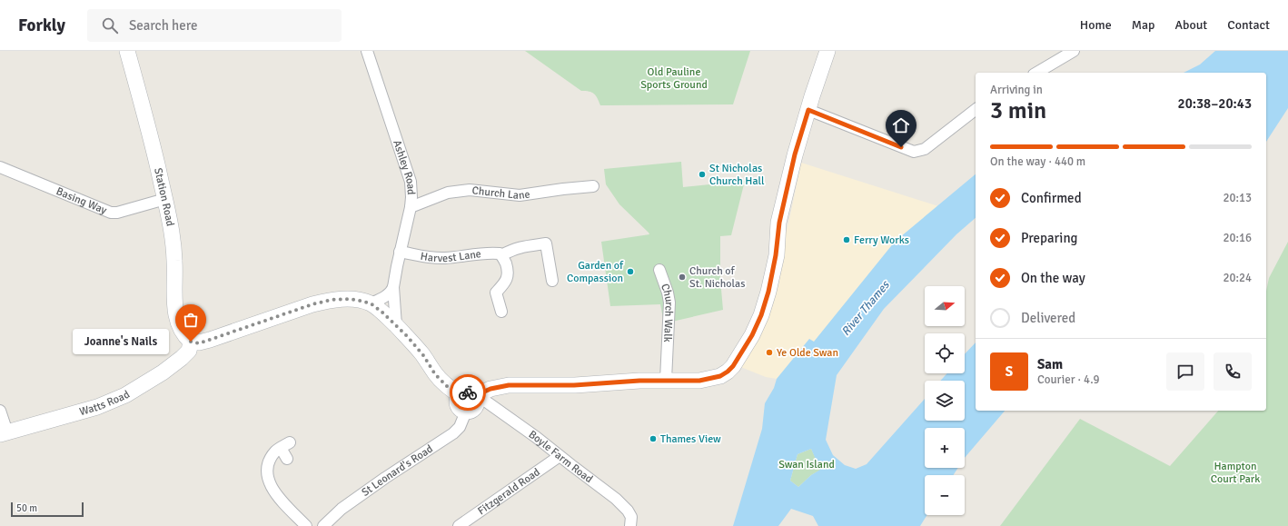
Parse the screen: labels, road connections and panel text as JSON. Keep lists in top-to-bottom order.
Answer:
{
  "streets": {
    "street": [
      "Ashley Road",
      "Church Lane",
      "Station Road",
      "Basing Way",
      "Harvest Lane",
      "Church Walk",
      "Watts Road",
      "Boyle Farm Road",
      "St Leonard's Road",
      "Fitzgerald Road"
    ]
  },
  "crossings": [
    ["Ashley Road", "Church Lane"],
    ["Ashley Road", "Harvest Lane"],
    ["Station Road", "Basing Way"],
    ["Station Road", "Watts Road"],
    ["Boyle Farm Road", "St Leonard's Road"],
    ["Boyle Farm Road", "Fitzgerald Road"]
  ],
  "water": ["River Thames"],
  "parks": ["Old Pauline Sports Ground", "Swan Island", "Hampton Court Park"],
  "places": [
    "St Nicholas Church Hall",
    "Ferry Works",
    "Garden of Compassion",
    "Church of St. Nicholas",
    "Joanne's Nails",
    "Ye Olde Swan",
    "Thames View"
  ],
  "scale_bar": "50 m",
  "north": "right",
  "page": {
    "header": "Forkly",
    "search": "Search here",
    "nav": [
      "Home",
      "Map",
      "About",
      "Contact"
    ],
    "heading": ["3 min", "Arriving in", "20:38–20:43"],
    "panel": ["Sam", "Courier · 4.9"],
    "bar": "On the way · 440 m",
    "list": [
      ["Confirmed", "20:13"],
      ["Preparing", "20:16"],
      ["On the way", "20:24"],
      "Delivered"
    ],
    "map_buttons": ["+", "−"],
    "bubble": "Joanne's Nails",
    "round": "S",
    "scale": "50 m"
  }
}
